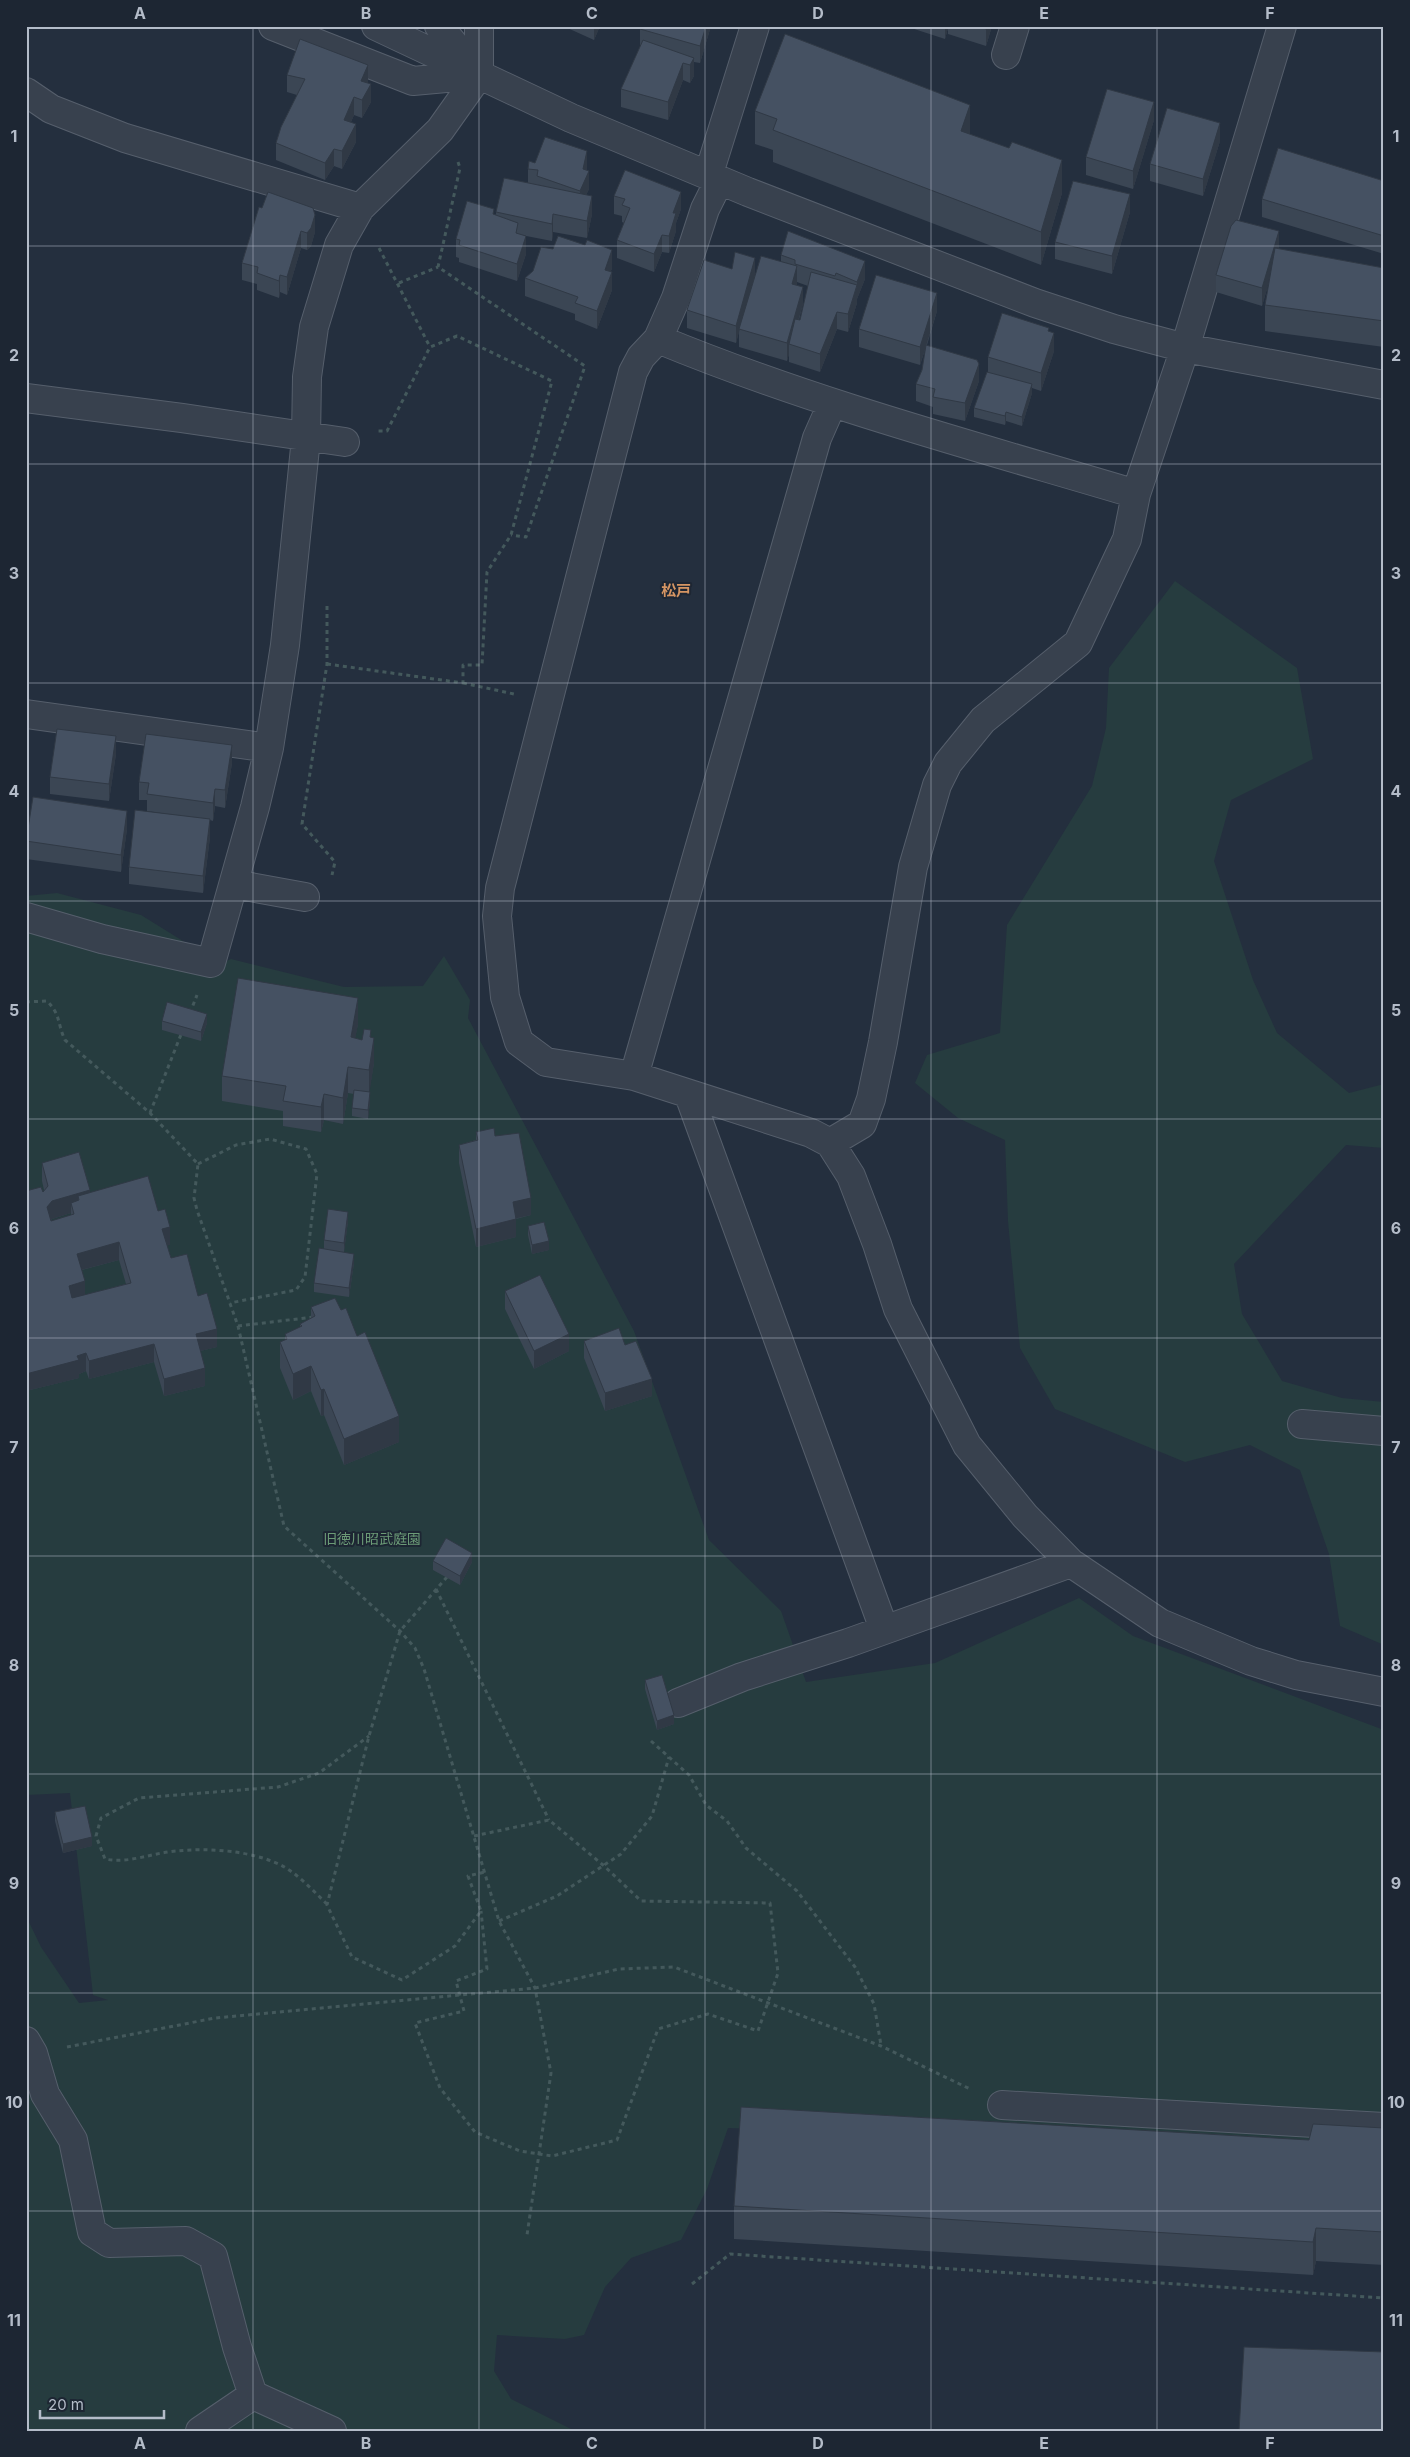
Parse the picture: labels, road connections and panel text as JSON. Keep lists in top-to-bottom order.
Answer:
{
  "districts": ["松戸"],
  "parks": ["旧徳川昭武庭園"],
  "scale_bar": "20 m",
  "grid": {
    "columns": [
      "A",
      "B",
      "C",
      "D",
      "E",
      "F"
    ],
    "rows": [
      "1",
      "2",
      "3",
      "4",
      "5",
      "6",
      "7",
      "8",
      "9",
      "10",
      "11"
    ]
  }
}
